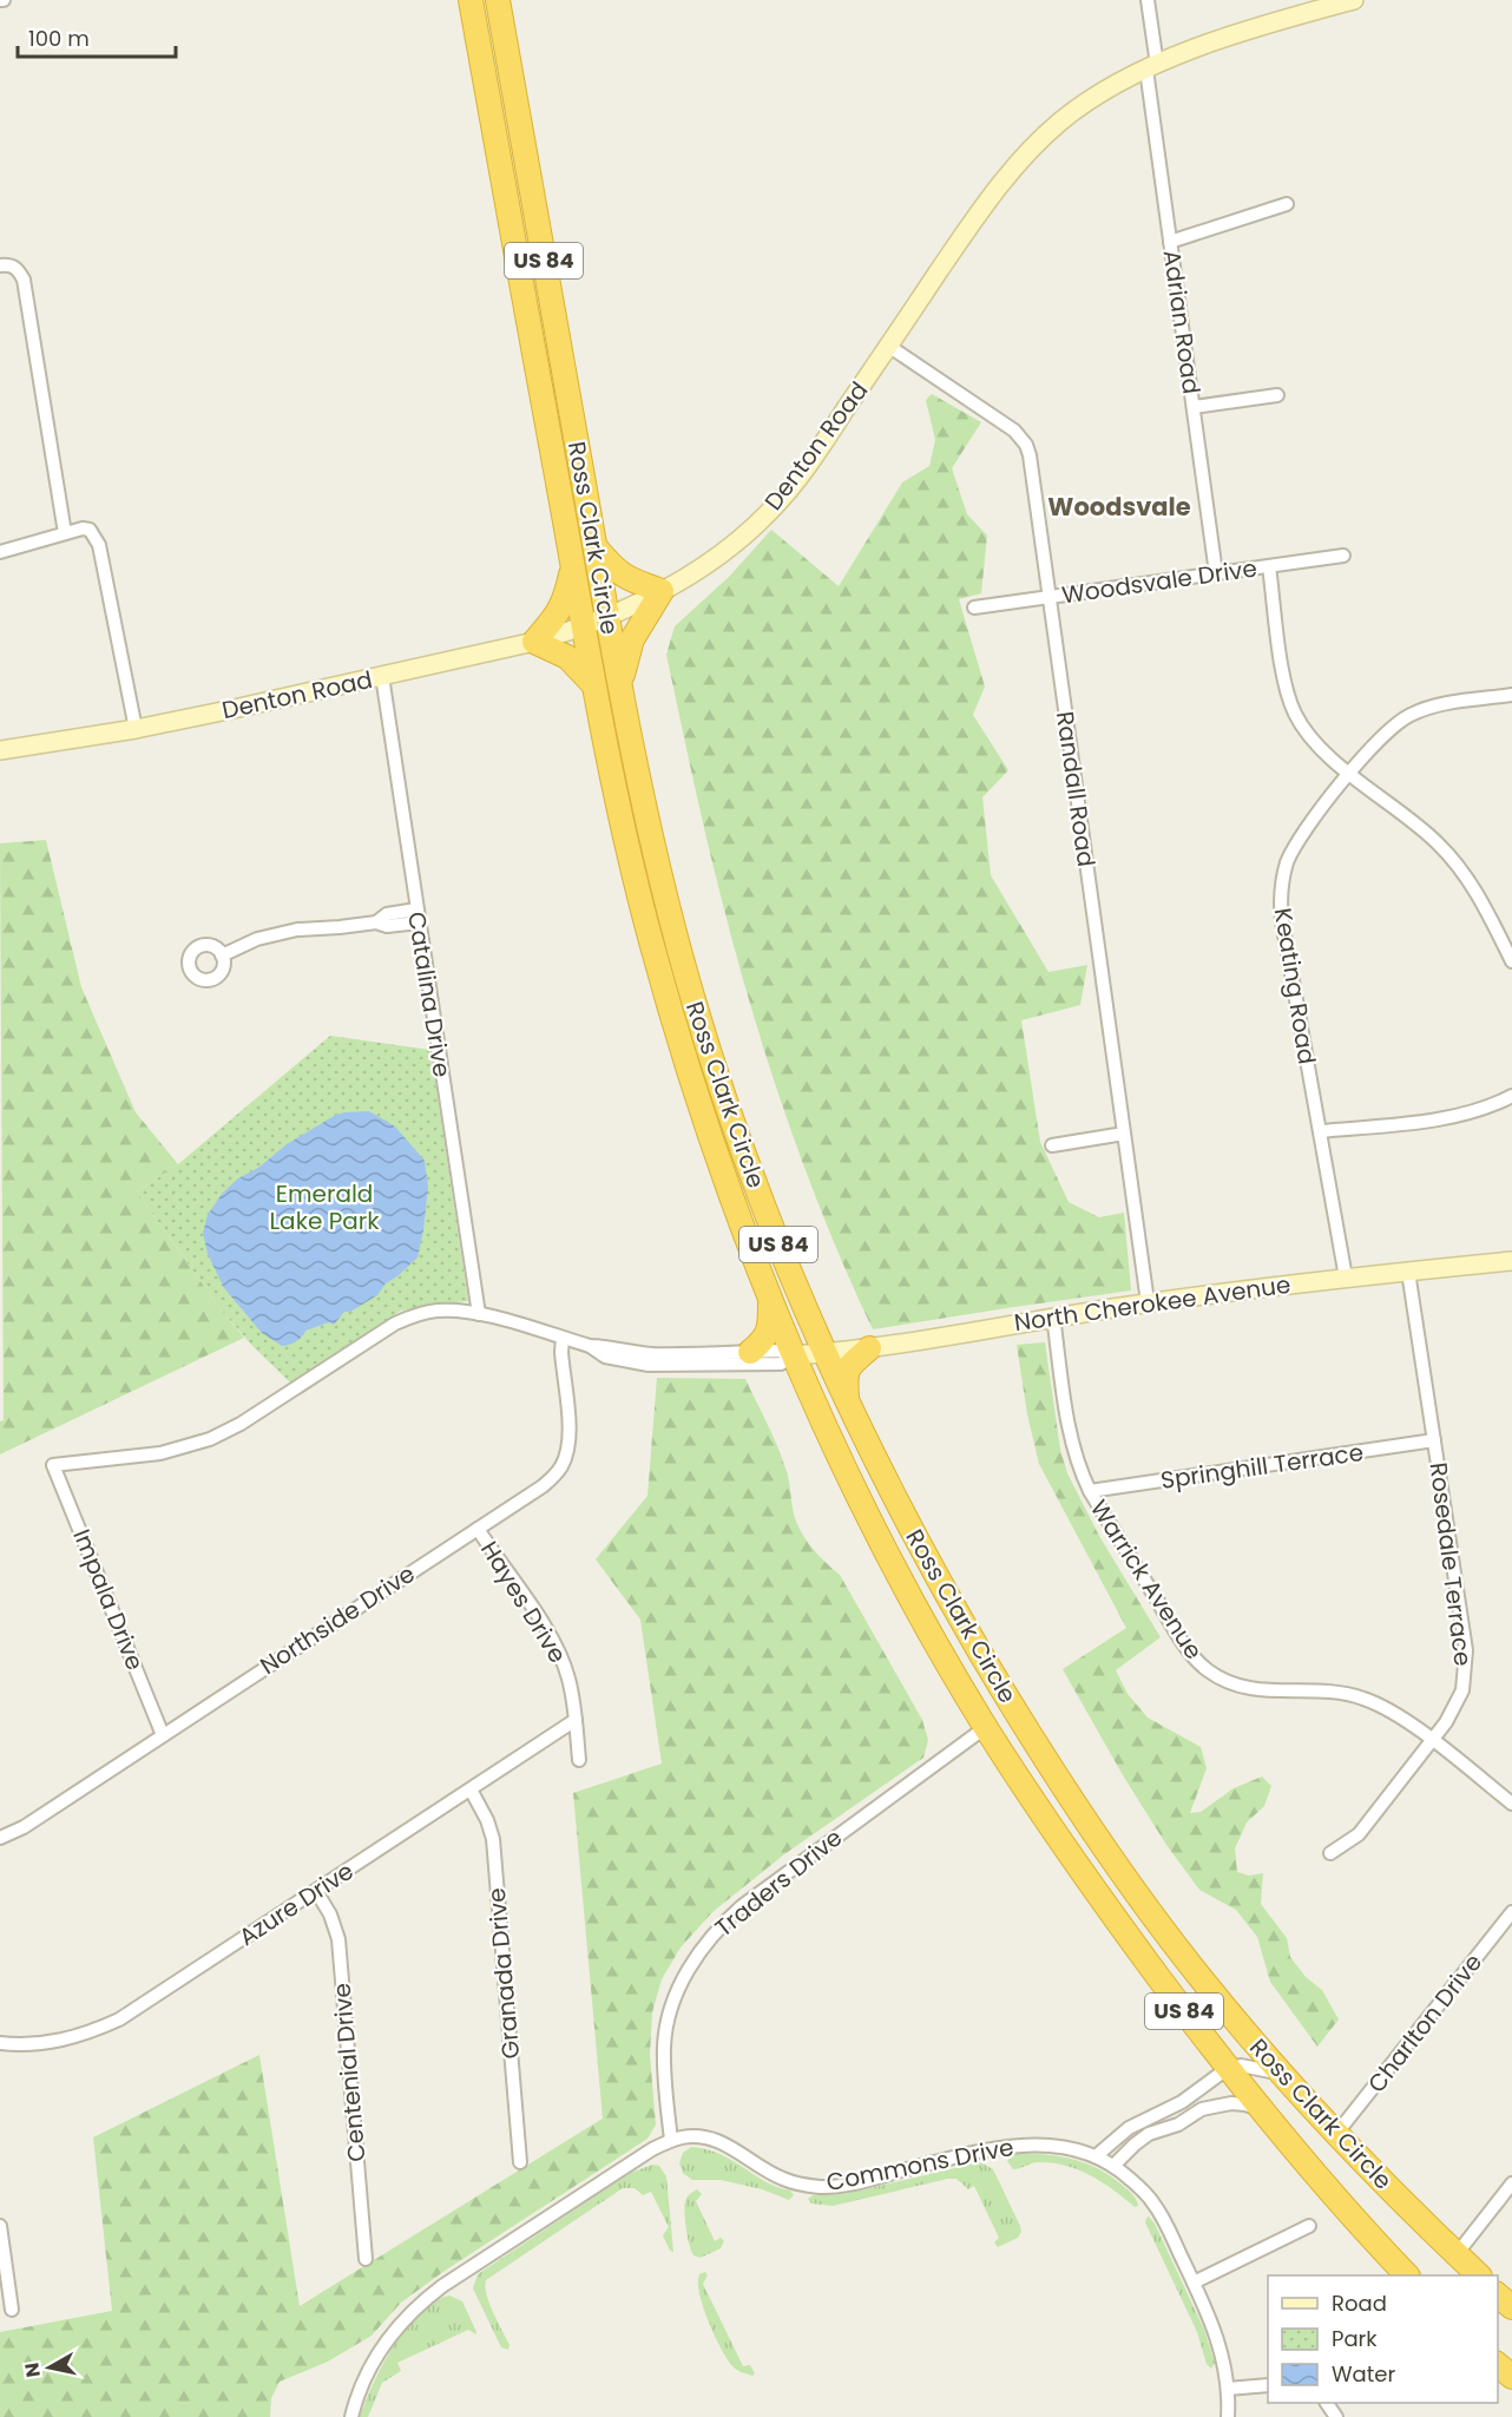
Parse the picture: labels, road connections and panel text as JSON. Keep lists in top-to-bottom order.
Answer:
{
  "streets": {
    "highway": ["US 84", "Ross Clark Circle"],
    "street": [
      "Adrian Road",
      "Denton Road",
      "Woodsvale Drive",
      "Randall Road",
      "Keating Road",
      "Catalina Drive",
      "North Cherokee Avenue",
      "Springhill Terrace",
      "Rosedale Terrace",
      "Warrick Avenue",
      "Impala Drive",
      "Hayes Drive",
      "Northside Drive",
      "Traders Drive",
      "Azure Drive",
      "Granada Drive",
      "Charlton Drive",
      "Centenial Drive",
      "Commons Drive"
    ]
  },
  "crossings": [
    ["Adrian Road", "Denton Road"],
    ["Adrian Road", "Woodsvale Drive"],
    ["Denton Road", "Ross Clark Circle"],
    ["Denton Road", "Randall Road"],
    ["Denton Road", "Catalina Drive"],
    ["Ross Clark Circle", "North Cherokee Avenue"],
    ["Ross Clark Circle", "Traders Drive"],
    ["Ross Clark Circle", "Charlton Drive"],
    ["Woodsvale Drive", "Randall Road"],
    ["Randall Road", "North Cherokee Avenue"],
    ["Keating Road", "North Cherokee Avenue"],
    ["Catalina Drive", "North Cherokee Avenue"],
    ["North Cherokee Avenue", "Rosedale Terrace"],
    ["North Cherokee Avenue", "Warrick Avenue"],
    ["North Cherokee Avenue", "Impala Drive"],
    ["North Cherokee Avenue", "Northside Drive"],
    ["Springhill Terrace", "Rosedale Terrace"],
    ["Springhill Terrace", "Warrick Avenue"],
    ["Rosedale Terrace", "Warrick Avenue"],
    ["Impala Drive", "Northside Drive"],
    ["Hayes Drive", "Northside Drive"],
    ["Hayes Drive", "Azure Drive"],
    ["Traders Drive", "Commons Drive"],
    ["Azure Drive", "Granada Drive"],
    ["Azure Drive", "Centenial Drive"]
  ],
  "districts": ["Woodsvale"],
  "parks": ["Emerald Lake Park"],
  "legend": ["Road", "Park", "Water"],
  "scale_bar": "100 m",
  "north": "left"
}
